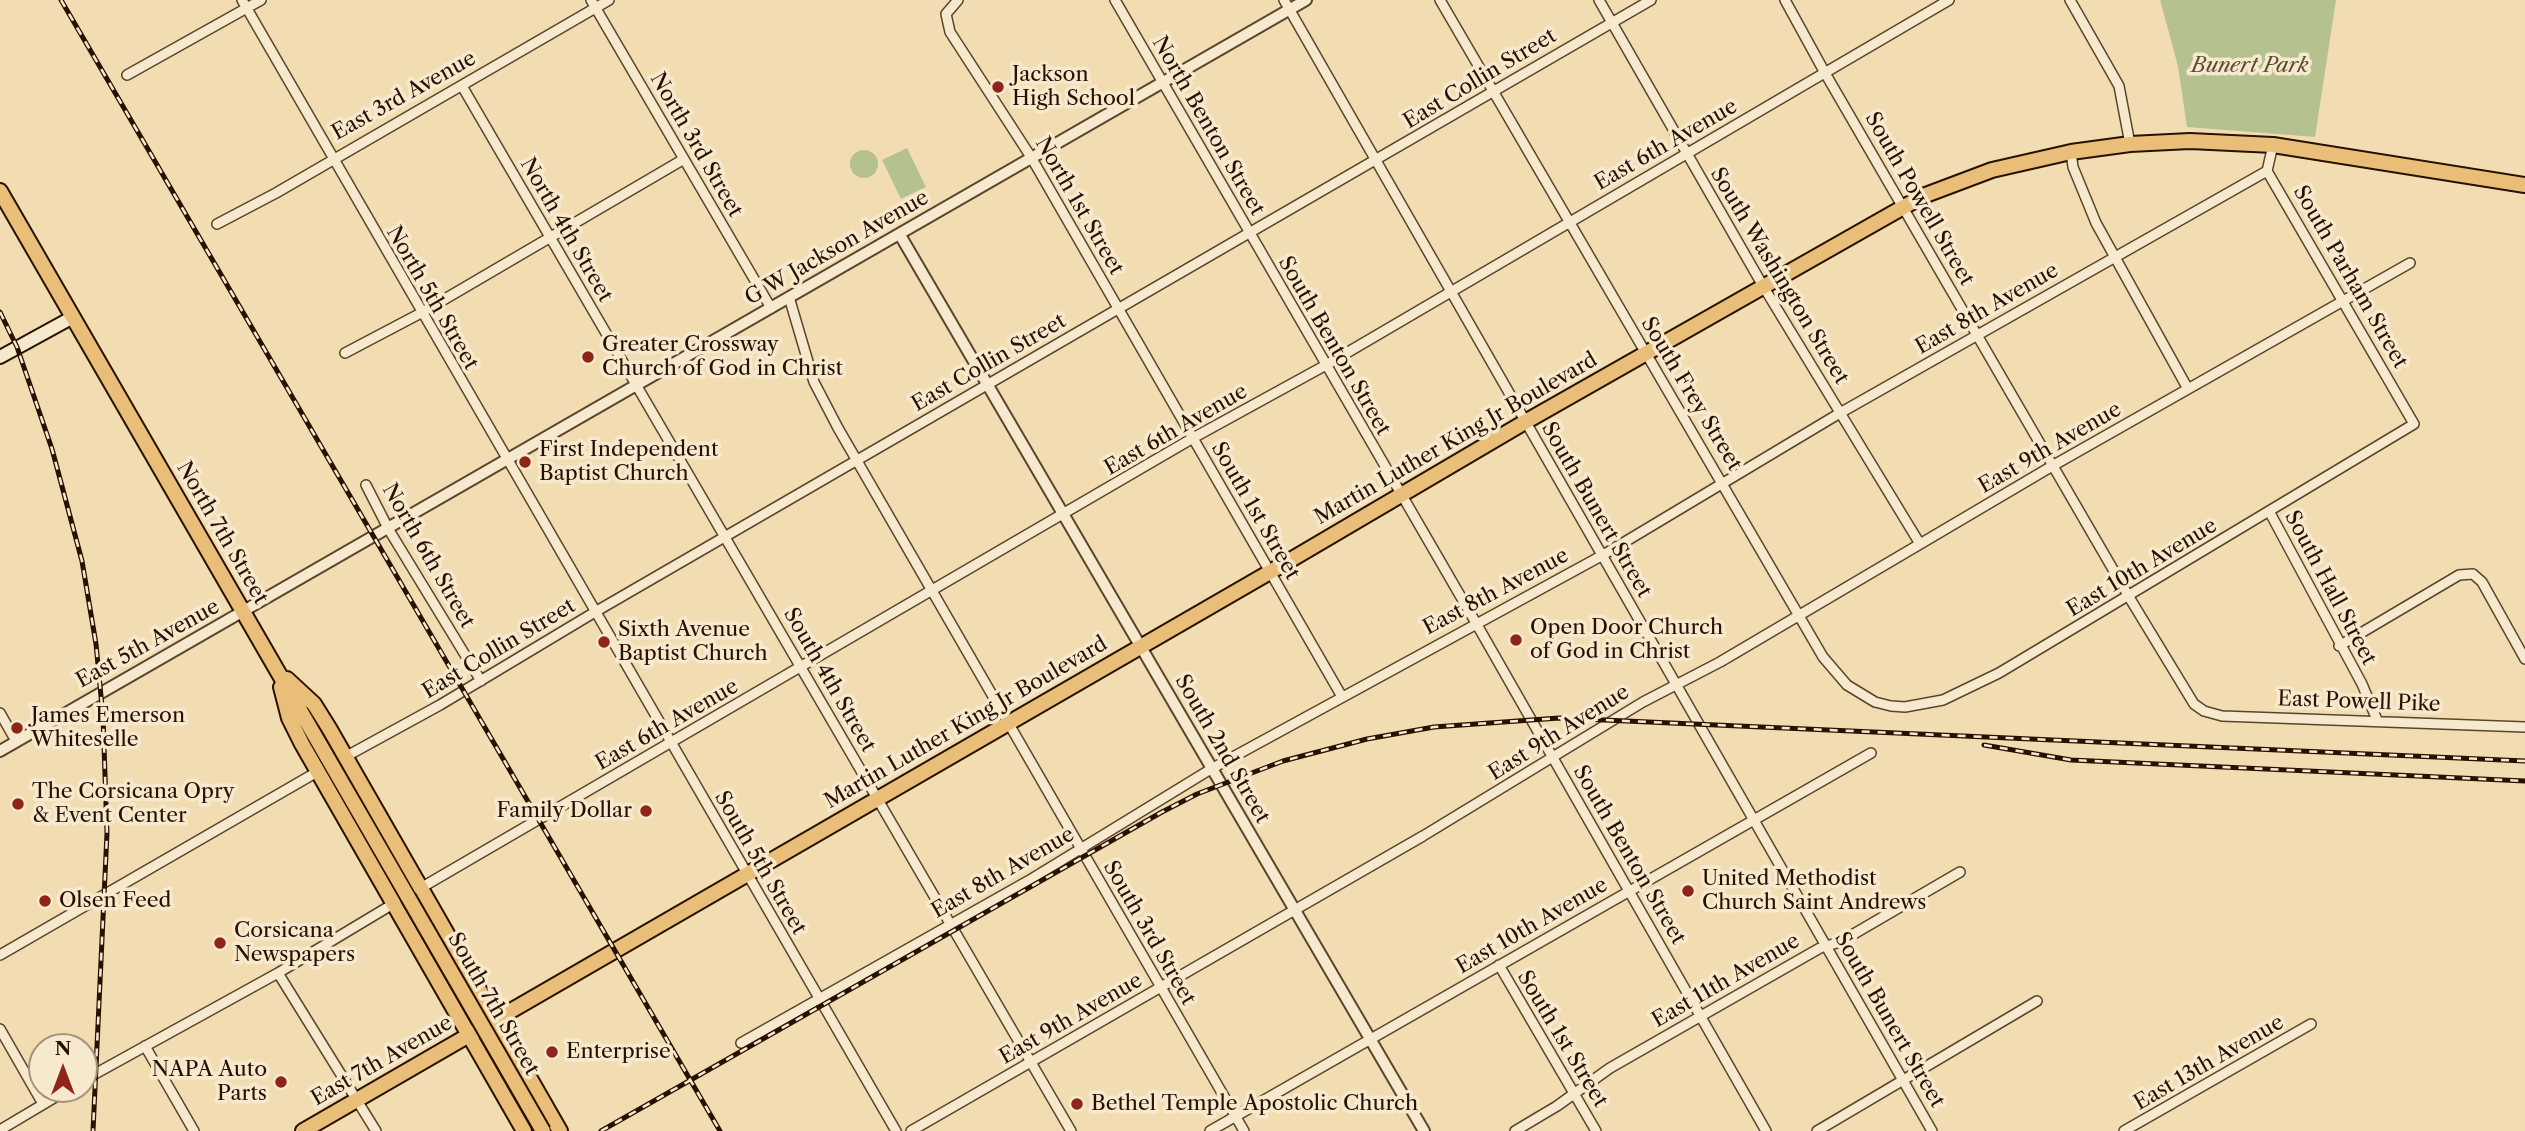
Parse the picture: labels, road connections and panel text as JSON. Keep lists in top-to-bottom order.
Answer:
{
  "streets": {
    "main road": [
      "Martin Luther King Jr Boulevard",
      "North 7th Street",
      "South 7th Street",
      "East 7th Avenue"
    ],
    "street": [
      "East Collin Street",
      "East 3rd Avenue",
      "North Benton Street",
      "North 3rd Street",
      "East 6th Avenue",
      "South Powell Street",
      "North 1st Street",
      "North 4th Street",
      "G W Jackson Avenue",
      "South Washington Street",
      "South Parham Street",
      "North 5th Street",
      "East 8th Avenue",
      "South Benton Street",
      "South Frey Street",
      "East 9th Avenue",
      "South Bunert Street",
      "South 1st Street",
      "North 6th Street",
      "East 10th Avenue",
      "South Hall Street",
      "East 5th Avenue",
      "South 4th Street",
      "East Powell Pike",
      "South 2nd Street",
      "South 5th Street",
      "South 3rd Street",
      "East 11th Avenue",
      "East 13th Avenue"
    ]
  },
  "crossings": [
    ["East Collin Street", "North Benton Street"],
    ["East Collin Street", "North 1st Street"],
    ["East Collin Street", "North 4th Street"],
    ["East Collin Street", "South Washington Street"],
    ["East Collin Street", "North 5th Street"],
    ["East Collin Street", "South Benton Street"],
    ["East Collin Street", "South Frey Street"],
    ["East Collin Street", "South Bunert Street"],
    ["East Collin Street", "South 1st Street"],
    ["East Collin Street", "North 6th Street"],
    ["East Collin Street", "South 4th Street"],
    ["East Collin Street", "South 2nd Street"],
    ["East Collin Street", "South 5th Street"],
    ["East Collin Street", "South 3rd Street"],
    ["East 3rd Avenue", "North 3rd Street"],
    ["East 3rd Avenue", "North 4th Street"],
    ["East 3rd Avenue", "North 5th Street"],
    ["North Benton Street", "G W Jackson Avenue"],
    ["North Benton Street", "South Benton Street"],
    ["North 3rd Street", "G W Jackson Avenue"],
    ["East 6th Avenue", "South Powell Street"],
    ["East 6th Avenue", "South Washington Street"],
    ["East 6th Avenue", "South Benton Street"],
    ["East 6th Avenue", "South Frey Street"],
    ["East 6th Avenue", "South Bunert Street"],
    ["East 6th Avenue", "South 1st Street"],
    ["East 6th Avenue", "North 7th Street"],
    ["East 6th Avenue", "South 4th Street"],
    ["East 6th Avenue", "South 2nd Street"],
    ["East 6th Avenue", "South 5th Street"],
    ["East 6th Avenue", "South 3rd Street"],
    ["East 6th Avenue", "South 7th Street"],
    ["South Powell Street", "East 8th Avenue"],
    ["South Powell Street", "Martin Luther King Jr Boulevard"],
    ["South Powell Street", "East 9th Avenue"],
    ["South Powell Street", "East 10th Avenue"],
    ["South Powell Street", "East Powell Pike"],
    ["North 1st Street", "G W Jackson Avenue"],
    ["North 1st Street", "South 1st Street"],
    ["North 4th Street", "G W Jackson Avenue"],
    ["North 4th Street", "South 4th Street"],
    ["G W Jackson Avenue", "North 5th Street"],
    ["G W Jackson Avenue", "South Bunert Street"],
    ["G W Jackson Avenue", "North 6th Street"],
    ["G W Jackson Avenue", "East 5th Avenue"],
    ["G W Jackson Avenue", "South 2nd Street"],
    ["South Washington Street", "East 8th Avenue"],
    ["South Washington Street", "Martin Luther King Jr Boulevard"],
    ["South Washington Street", "East 9th Avenue"],
    ["South Parham Street", "East 8th Avenue"],
    ["South Parham Street", "Martin Luther King Jr Boulevard"],
    ["South Parham Street", "East 9th Avenue"],
    ["South Parham Street", "East 10th Avenue"],
    ["North 5th Street", "South 5th Street"],
    ["East 8th Avenue", "South Benton Street"],
    ["East 8th Avenue", "South Frey Street"],
    ["East 8th Avenue", "South Bunert Street"],
    ["East 8th Avenue", "South 1st Street"],
    ["East 8th Avenue", "South 4th Street"],
    ["East 8th Avenue", "South 2nd Street"],
    ["East 8th Avenue", "South 5th Street"],
    ["East 8th Avenue", "South 3rd Street"],
    ["South Benton Street", "Martin Luther King Jr Boulevard"],
    ["South Benton Street", "East 9th Avenue"],
    ["South Benton Street", "East 10th Avenue"],
    ["South Benton Street", "East 11th Avenue"],
    ["South Frey Street", "Martin Luther King Jr Boulevard"],
    ["South Frey Street", "East 9th Avenue"],
    ["South Frey Street", "East 10th Avenue"],
    ["Martin Luther King Jr Boulevard", "South Bunert Street"],
    ["Martin Luther King Jr Boulevard", "South 1st Street"],
    ["Martin Luther King Jr Boulevard", "South 4th Street"],
    ["Martin Luther King Jr Boulevard", "South 2nd Street"],
    ["Martin Luther King Jr Boulevard", "South 5th Street"],
    ["Martin Luther King Jr Boulevard", "South 3rd Street"],
    ["Martin Luther King Jr Boulevard", "East 7th Avenue"],
    ["East 9th Avenue", "South Bunert Street"],
    ["East 9th Avenue", "South 4th Street"],
    ["East 9th Avenue", "South 2nd Street"],
    ["East 9th Avenue", "South 3rd Street"],
    ["South Bunert Street", "East 10th Avenue"],
    ["South Bunert Street", "East 11th Avenue"],
    ["South 1st Street", "East 10th Avenue"],
    ["South 1st Street", "East 11th Avenue"],
    ["North 7th Street", "East 5th Avenue"],
    ["North 7th Street", "South 7th Street"],
    ["North 6th Street", "East 5th Avenue"],
    ["East 10th Avenue", "South Hall Street"],
    ["East 10th Avenue", "South 2nd Street"],
    ["East 10th Avenue", "South 3rd Street"],
    ["South Hall Street", "East Powell Pike"]
  ],
  "parks": ["Bunert Park"],
  "places": [
    "Jackson High School",
    "Greater Crossway Church of God in Christ",
    "First Independent Baptist Church",
    "Open Door Church of God in Christ",
    "Sixth Avenue Baptist Church",
    "James Emerson Whiteselle",
    "The Corsicana Opry & Event Center",
    "Family Dollar",
    "United Methodist Church Saint Andrews",
    "Olsen Feed",
    "Corsicana Newspapers",
    "Enterprise",
    "NAPA Auto Parts",
    "Bethel Temple Apostolic Church"
  ],
  "north": "top"
}
